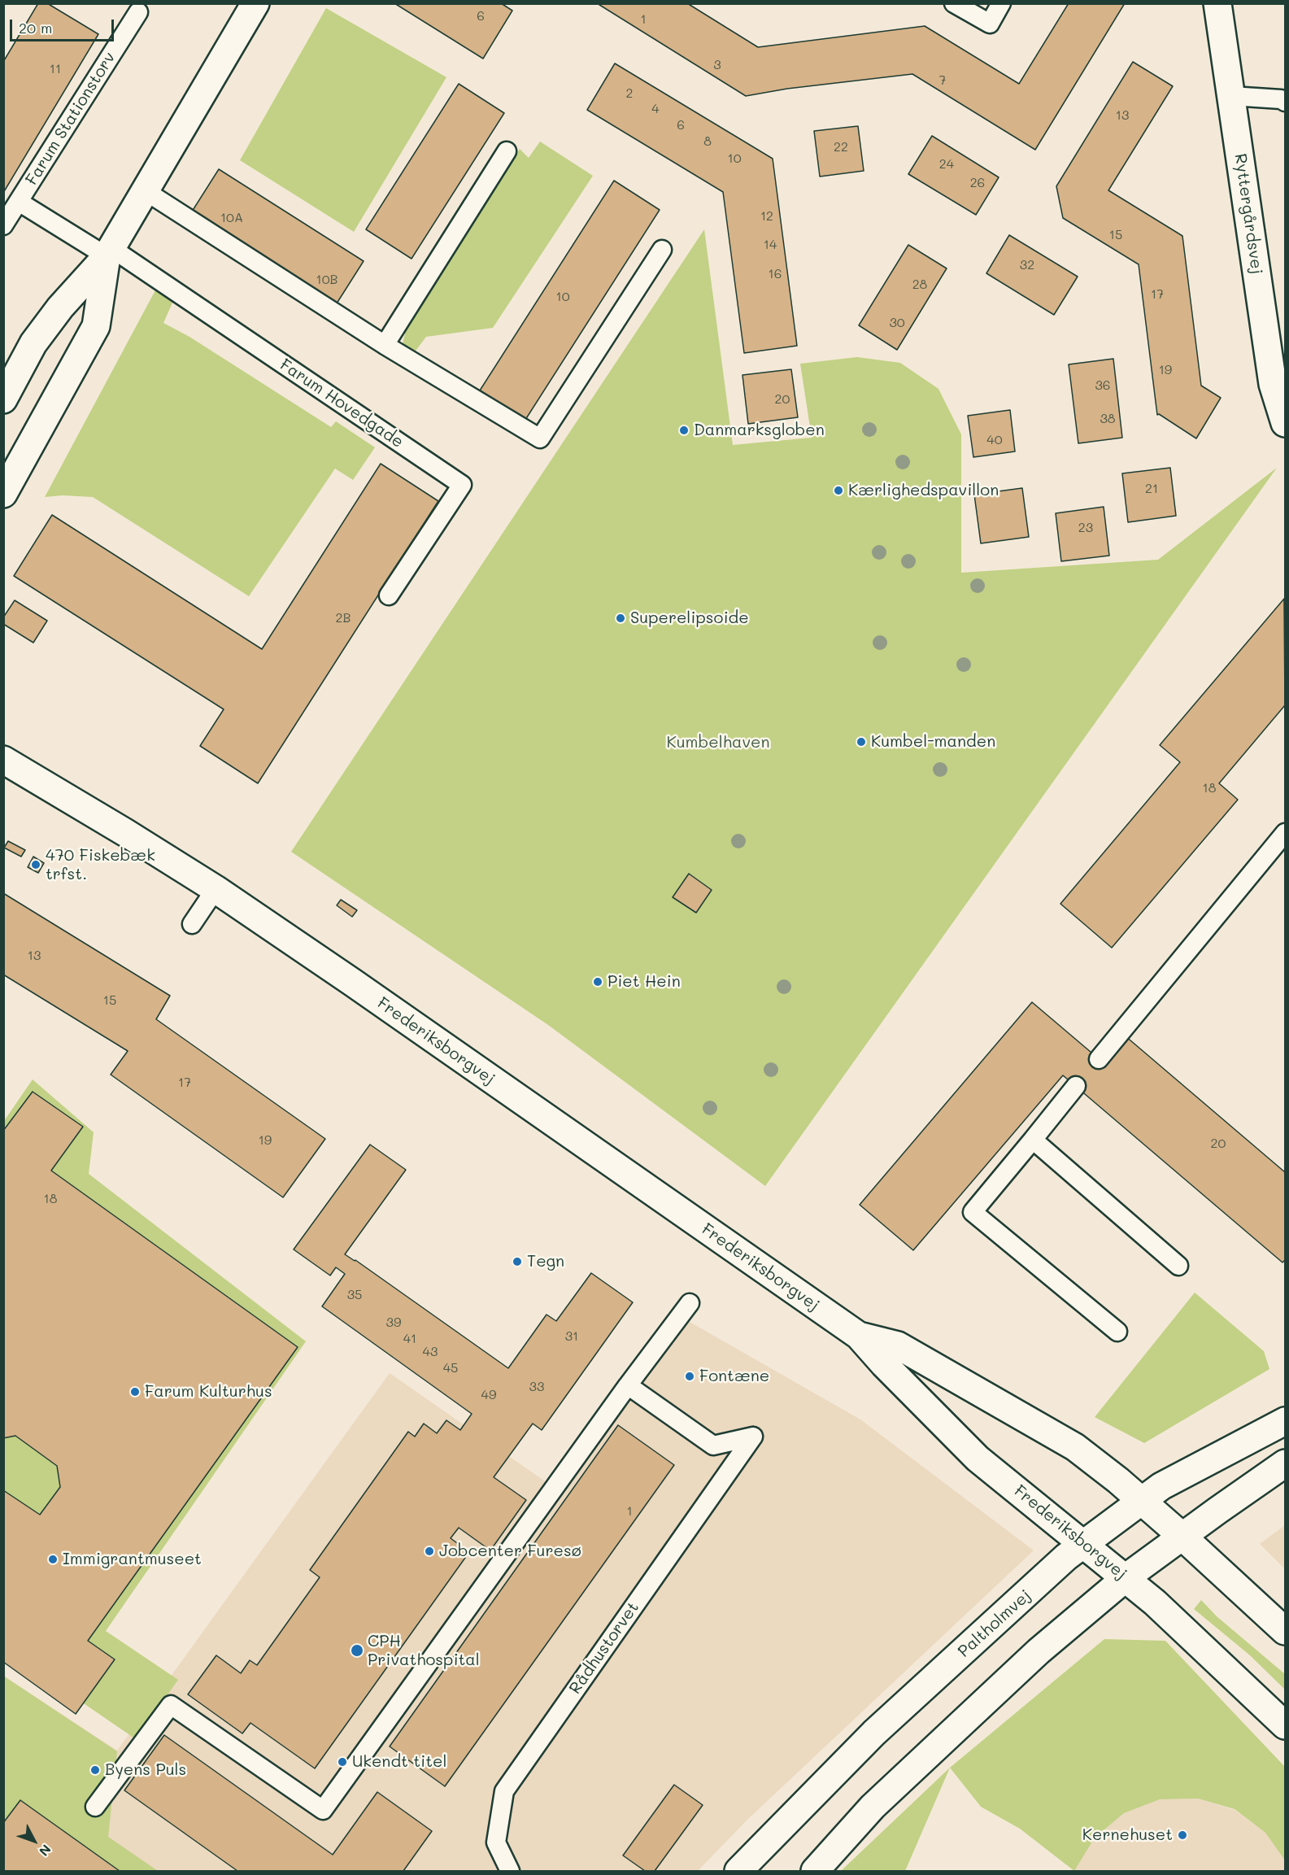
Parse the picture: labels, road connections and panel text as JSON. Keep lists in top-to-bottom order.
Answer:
{
  "streets": {
    "street": ["Ryttergårdsvej", "Frederiksborgvej", "Paltholmvej"],
    "lane": ["Farum Stationstorv", "Farum Hovedgade", "Rådhustorvet"]
  },
  "crossings": [
    ["Farum Stationstorv", "Farum Hovedgade"],
    ["Frederiksborgvej", "Paltholmvej"]
  ],
  "parks": ["Kumbelhaven"],
  "places": [
    "Danmarksgloben",
    "Kærlighedspavillon",
    "Superelipsoide",
    "Kumbel-manden",
    "470 Fiskebæk trfst.",
    "Piet Hein",
    "Tegn",
    "Fontæne",
    "Farum Kulturhus",
    "Jobcenter Furesø",
    "Immigrantmuseet",
    "CPH Privathospital",
    "Ukendt titel",
    "Byens Puls",
    "Kernehuset"
  ],
  "house_numbers": [
    "6",
    "1",
    "3",
    "11",
    "7",
    "2",
    "4",
    "13",
    "6",
    "8",
    "22",
    "10",
    "24",
    "26",
    "12",
    "10A",
    "15",
    "14",
    "32",
    "16",
    "10B",
    "28",
    "17",
    "10",
    "30",
    "19",
    "36",
    "20",
    "38",
    "40",
    "21",
    "23",
    "2B",
    "18",
    "13",
    "15",
    "17",
    "19",
    "20",
    "18",
    "35",
    "39",
    "31",
    "41",
    "43",
    "45",
    "33",
    "49",
    "1"
  ],
  "scale_bar": "20 m",
  "north": "bottom right"
}
